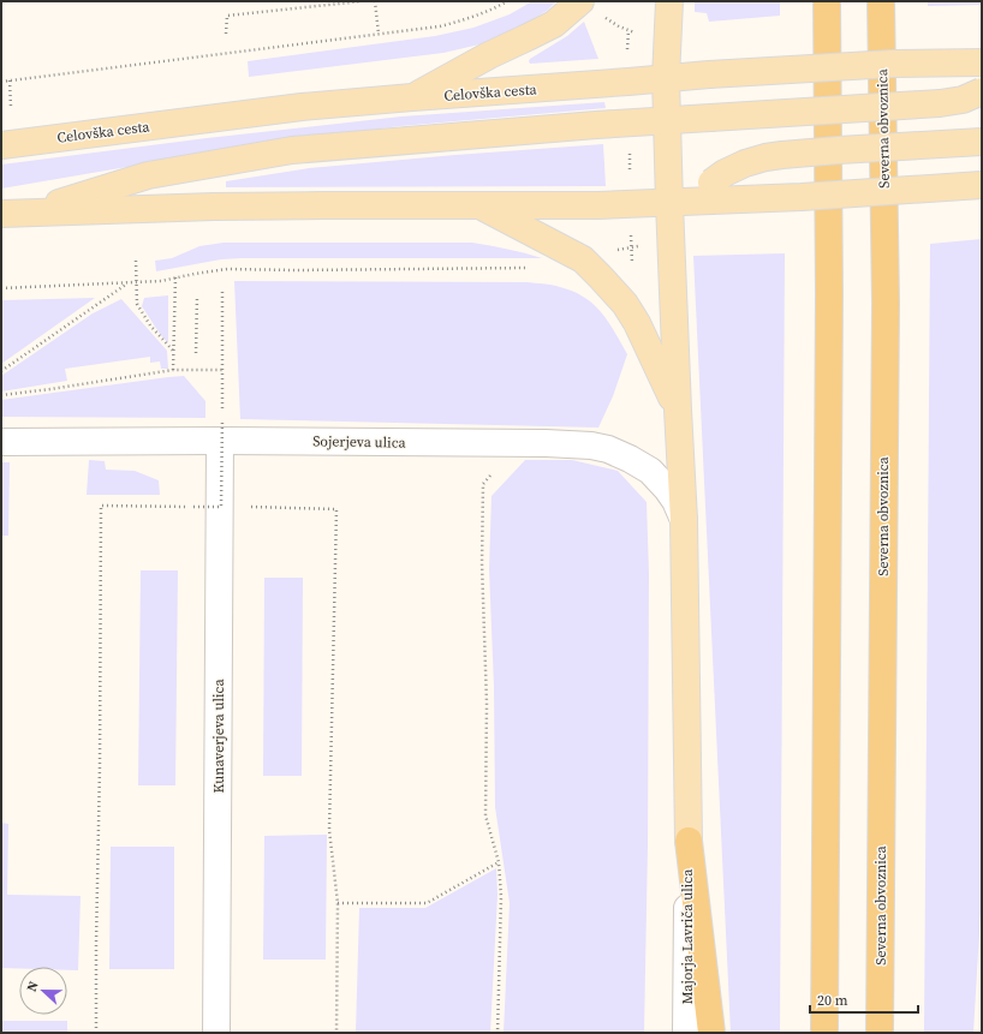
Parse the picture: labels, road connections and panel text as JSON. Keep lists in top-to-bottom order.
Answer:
{
  "streets": {
    "highway": ["Severna obvoznica"],
    "main road": ["Celovška cesta"],
    "street": ["Sojerjeva ulica", "Kunaverjeva ulica", "Majorja Lavriča ulica"]
  },
  "crossings": [
    ["Sojerjeva ulica", "Kunaverjeva ulica"]
  ],
  "scale_bar": "20 m",
  "north": "left"
}
